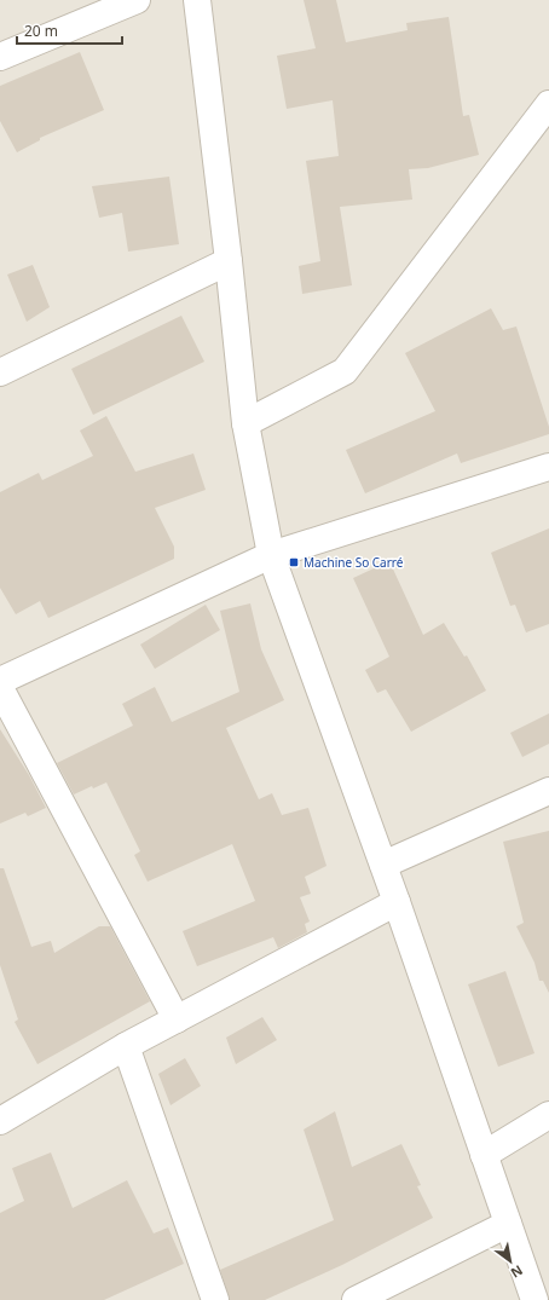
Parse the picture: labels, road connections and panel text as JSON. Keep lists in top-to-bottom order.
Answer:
{
  "places": {
    "transit": ["Machine So Carré"]
  },
  "scale_bar": "20 m",
  "north": "bottom right"
}
